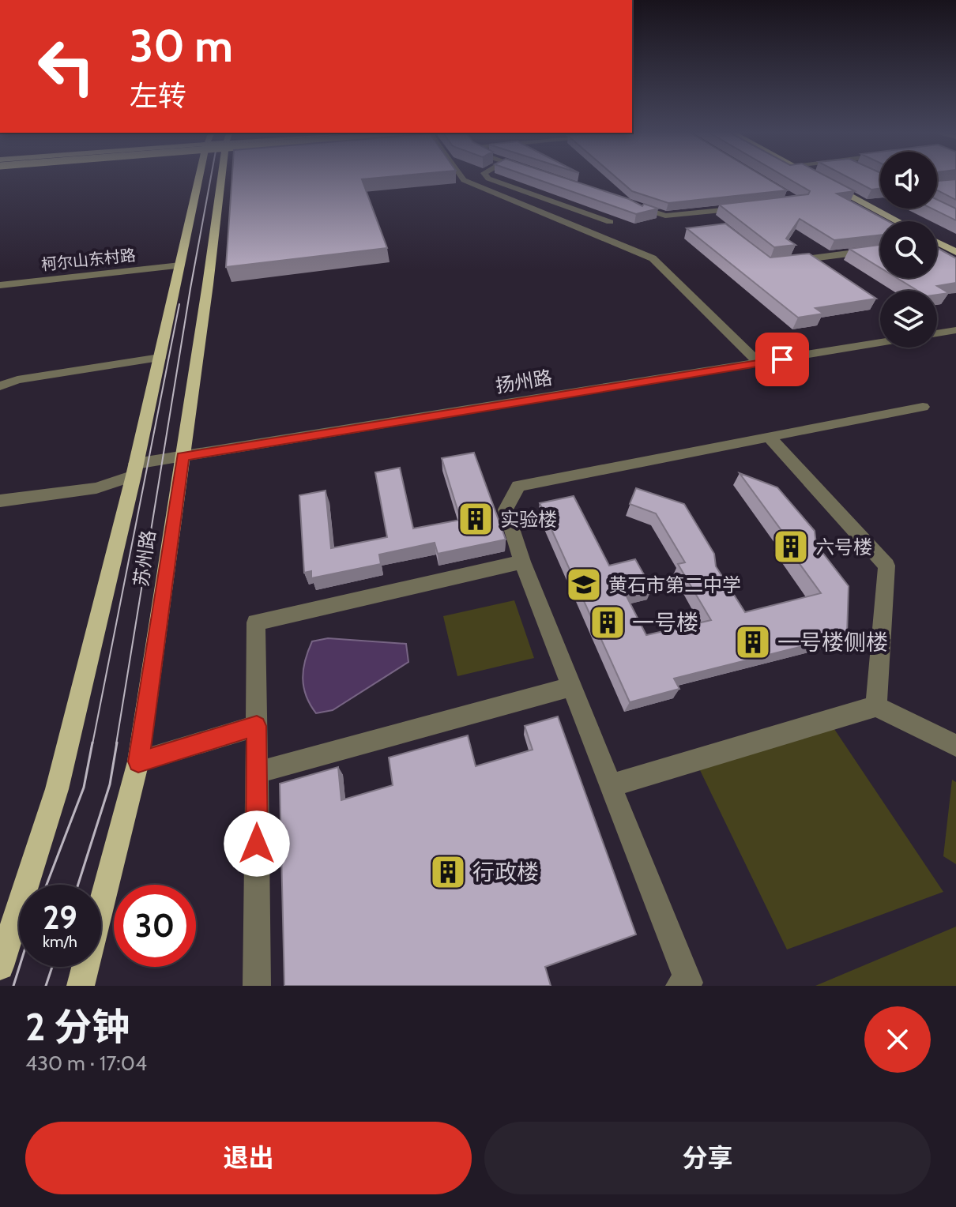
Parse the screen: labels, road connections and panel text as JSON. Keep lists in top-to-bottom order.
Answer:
{
  "streets": {
    "main road": ["苏州路"],
    "street": ["柯尔山东村路", "扬州路"]
  },
  "crossings": [
    ["柯尔山东村路", "苏州路"],
    ["扬州路", "苏州路"]
  ],
  "places": {
    "building": [
      "实验楼",
      "六号楼",
      "一号楼",
      "一号楼侧楼",
      "行政楼"
    ],
    "school or university": ["黄石市第二中学"]
  },
  "page": {
    "turn": ["30 m", "左转"],
    "speed": "29 km/h",
    "limit": "30",
    "heading": ["2 分钟", "430 m · 17:04"],
    "buttons": ["退出", "分享"]
  }
}
